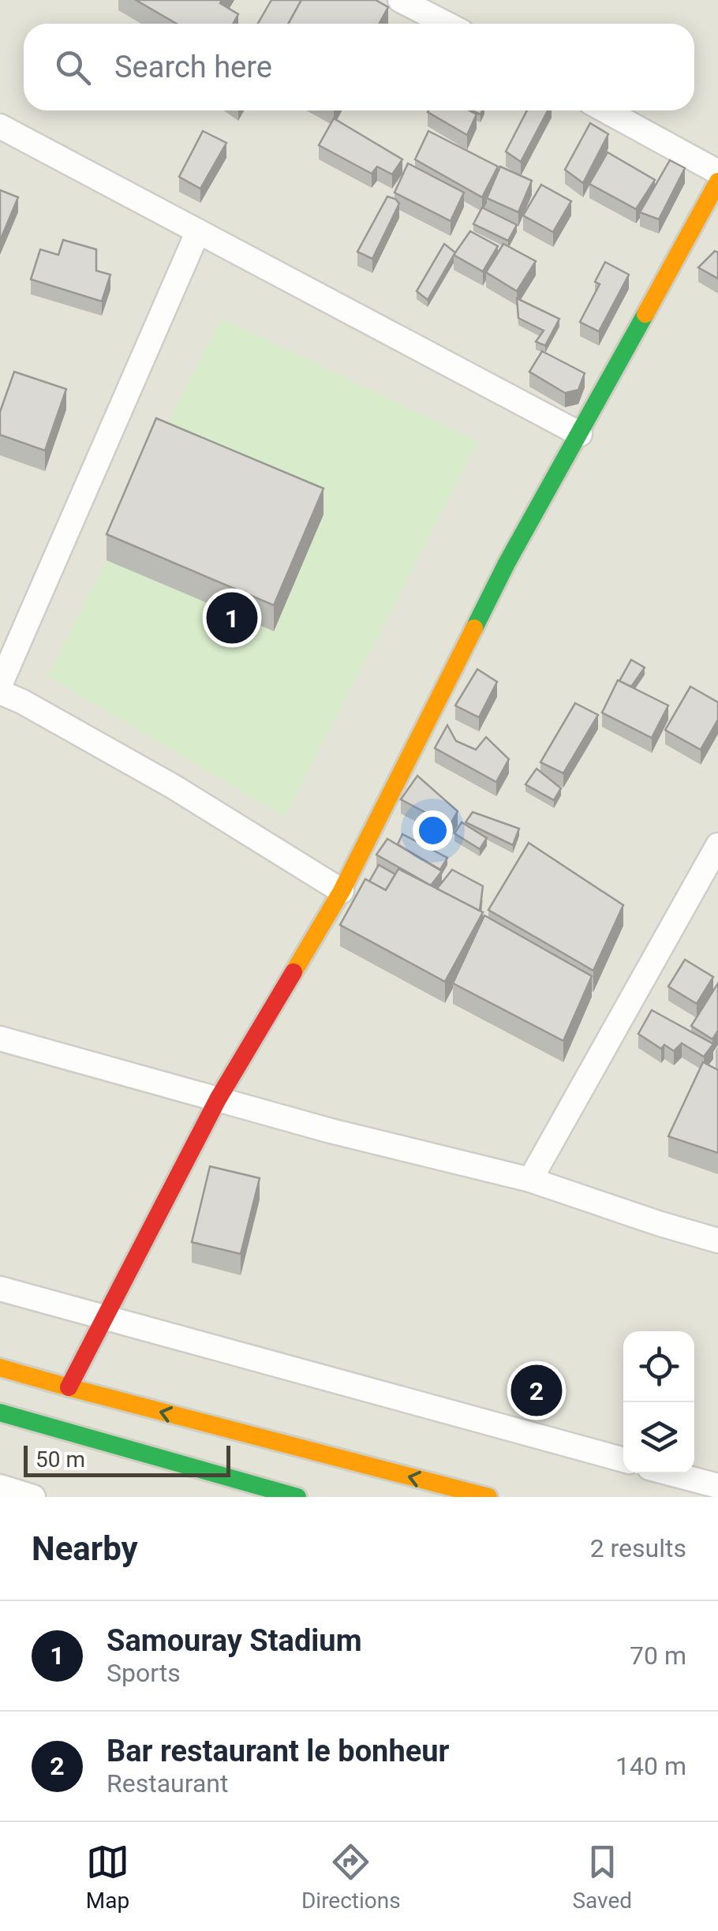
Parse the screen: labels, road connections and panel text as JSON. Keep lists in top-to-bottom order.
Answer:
{
  "scale_bar": "50 m",
  "page": {
    "search": "Search here",
    "pins": ["1", "2"],
    "scale": "50 m",
    "heading": ["Nearby", "2 results"],
    "list": [
      {
        "mark": "1",
        "name": "Samouray Stadium",
        "note": "Sports",
        "value": "70 m"
      },
      {
        "mark": "2",
        "name": "Bar restaurant le bonheur",
        "note": "Restaurant",
        "value": "140 m"
      }
    ],
    "nav": ["Map", "Directions", "Saved"]
  }
}
